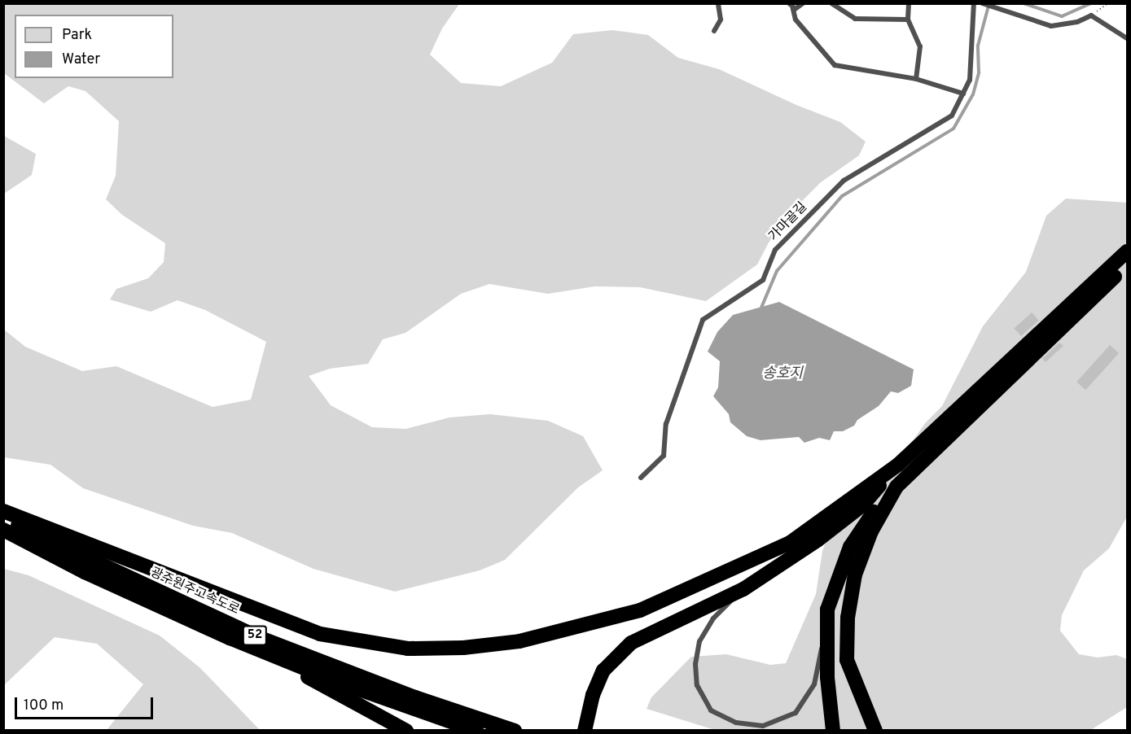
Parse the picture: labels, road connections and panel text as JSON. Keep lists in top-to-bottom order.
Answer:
{
  "streets": {
    "highway": ["광주원주고속도로", "52"],
    "lane": ["가마골길"]
  },
  "water": ["송호지"],
  "legend": ["Park", "Water"],
  "scale_bar": "100 m"
}
